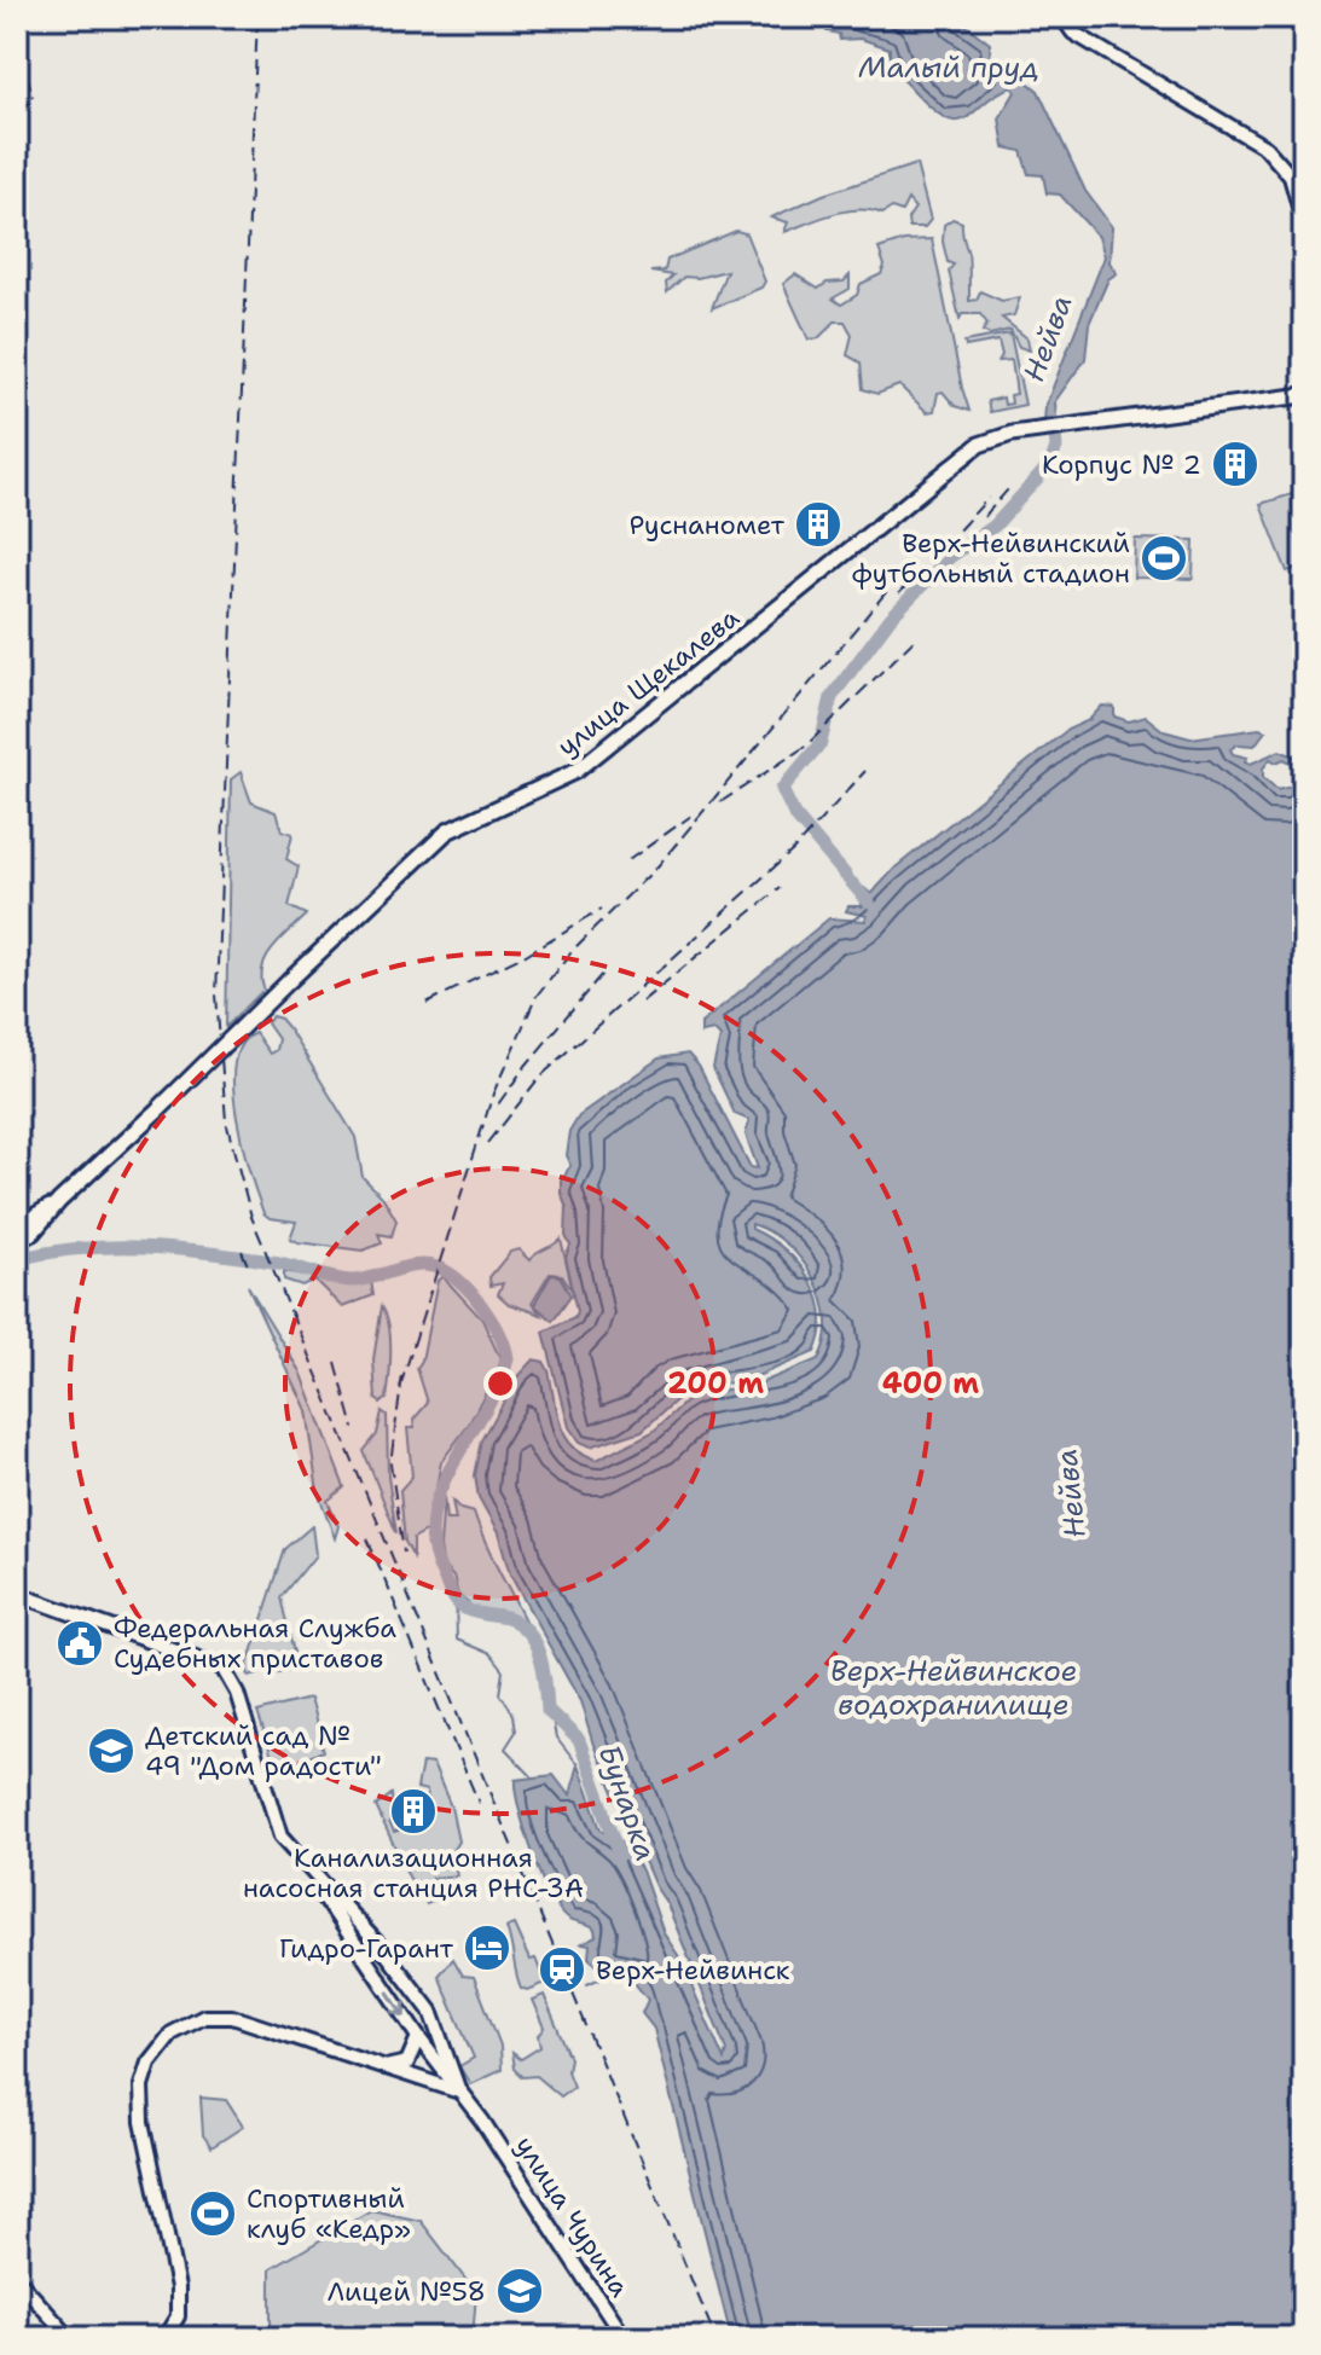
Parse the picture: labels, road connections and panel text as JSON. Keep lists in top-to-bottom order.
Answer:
{
  "streets": {
    "main road": ["улица Щекалева"],
    "street": ["улица Чурина"]
  },
  "water": [
    "Малый пруд",
    "Нейва",
    "Верх-Нейвинское водохранилище",
    "Бунарка"
  ],
  "places": {
    "building": ["Корпус № 2", "Руснаномет", "Канализационная насосная станция РНС-3А"],
    "sports": ["Верх-Нейвинский футбольный стадион", "Спортивный клуб «Кедр»"],
    "public building": ["Федеральная Служба Судебных приставов"],
    "school or university": ["Детский сад № 49 \"Дом радости\"", "Лицей №58"],
    "hotel": ["Гидро-Гарант"],
    "station": ["Верх-Нейвинск"]
  },
  "rings": ["200 m", "400 m"]
}
